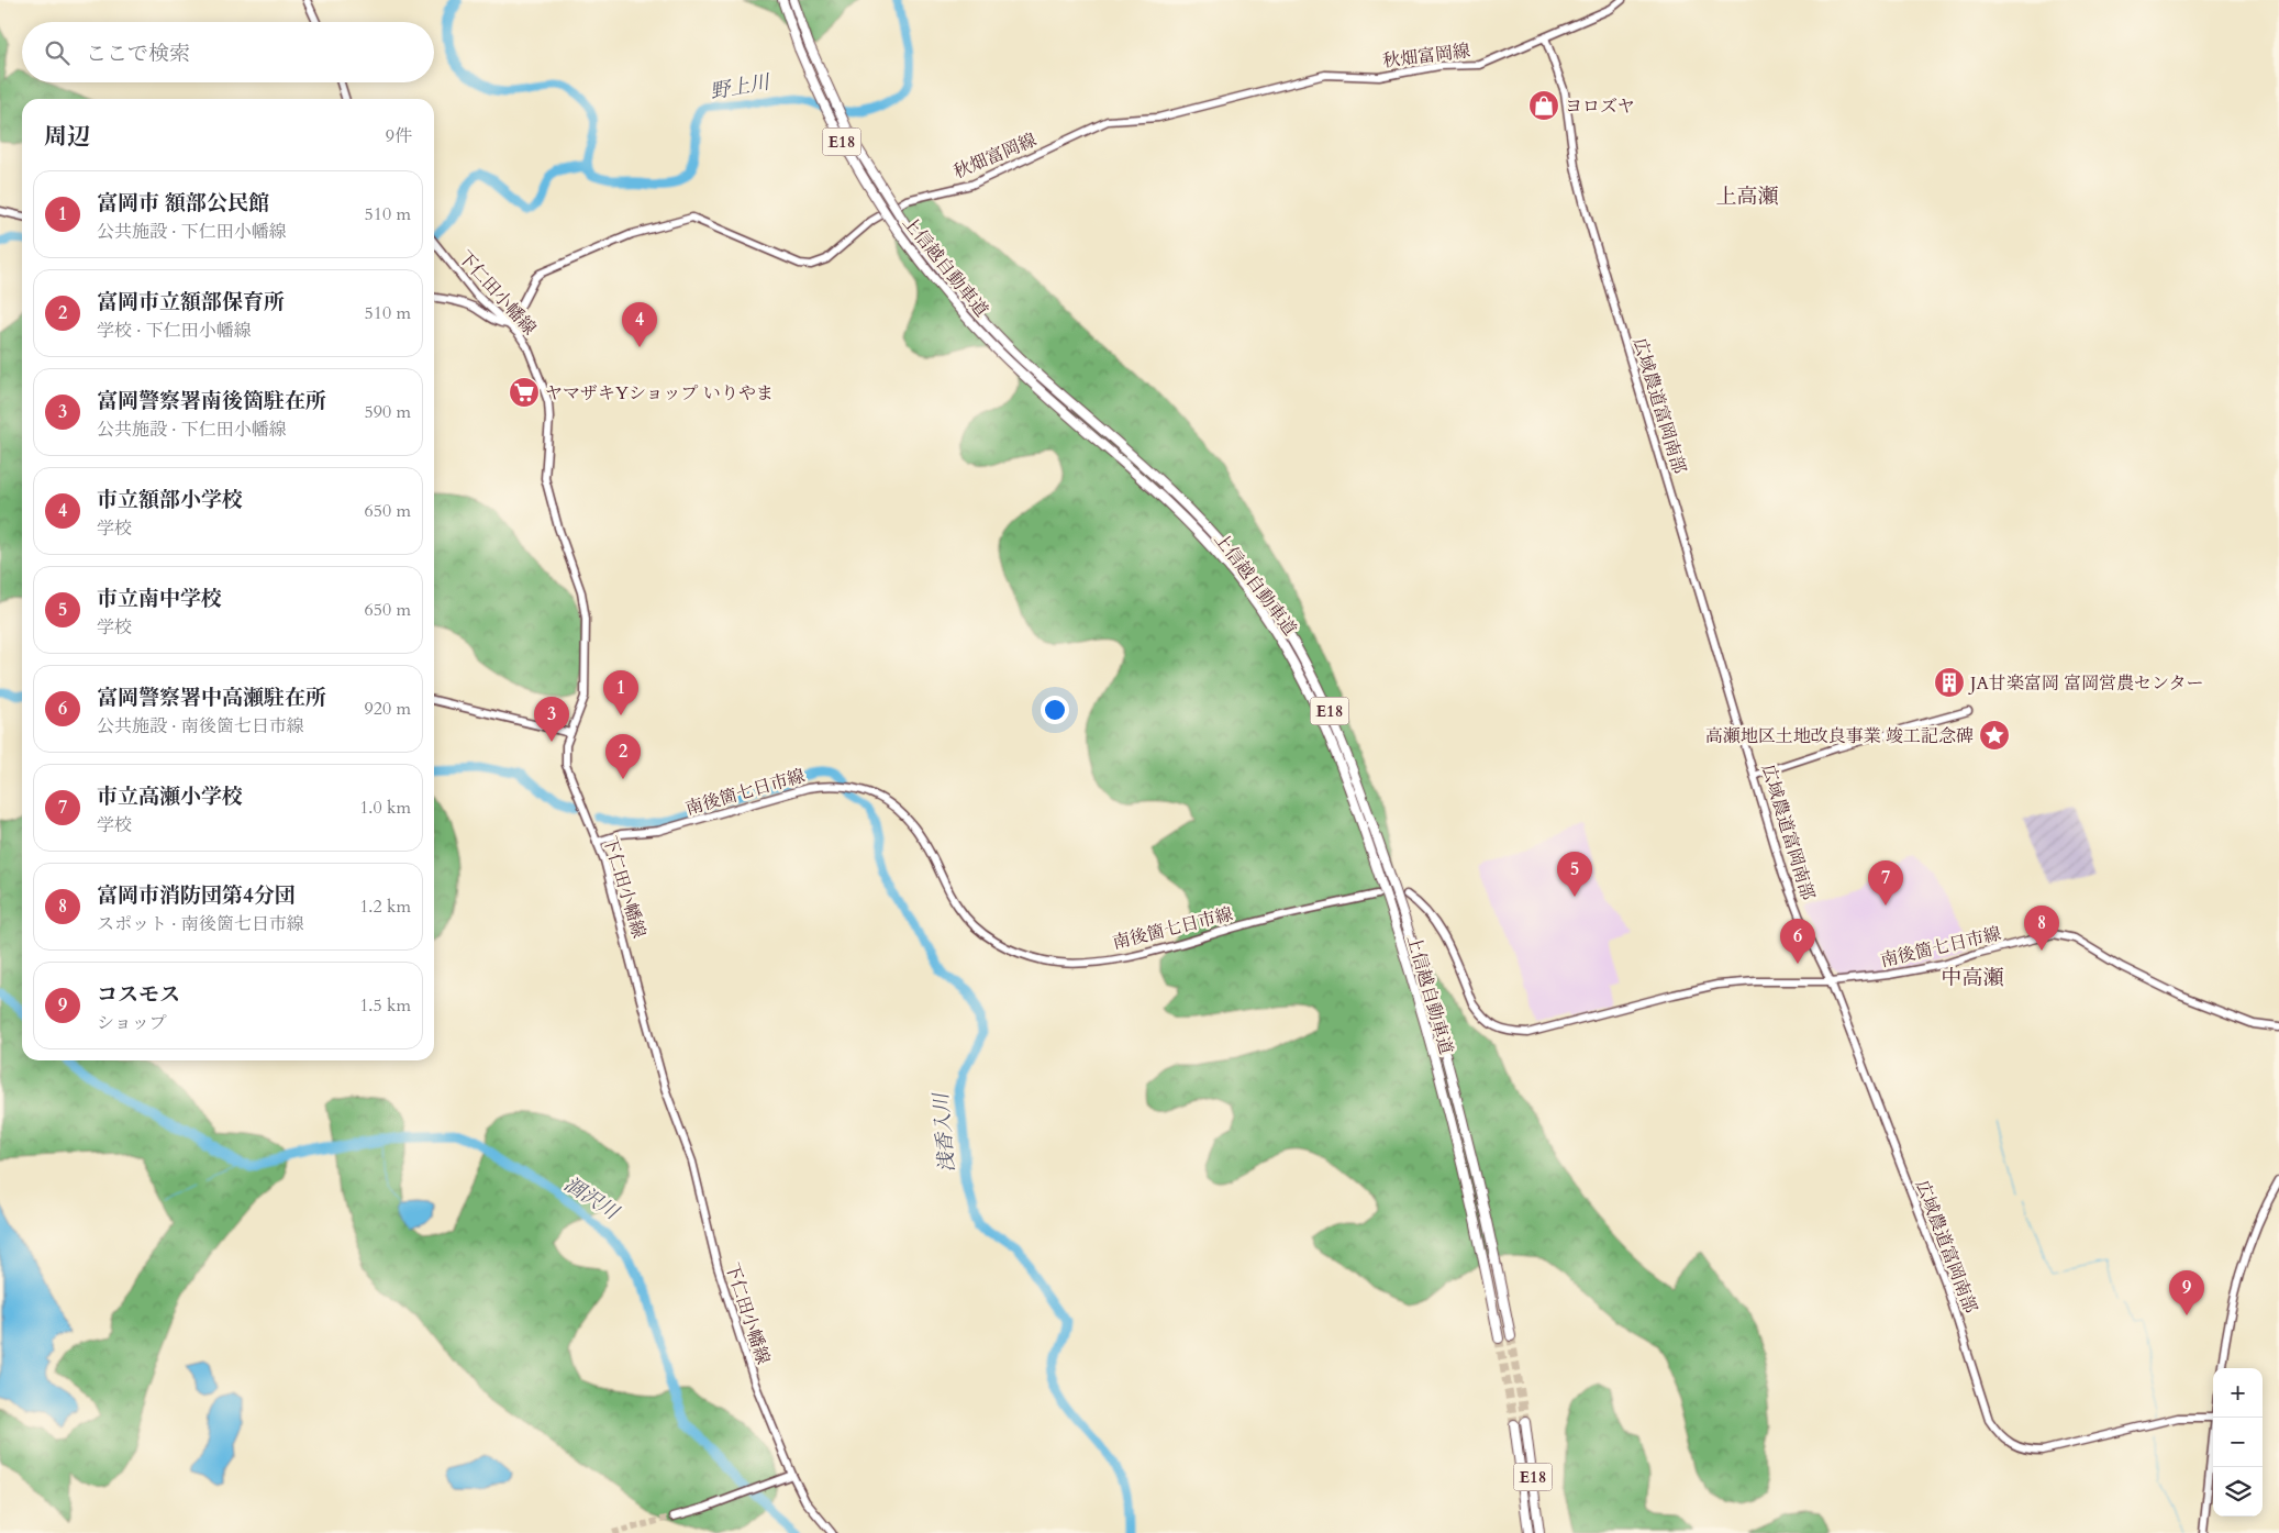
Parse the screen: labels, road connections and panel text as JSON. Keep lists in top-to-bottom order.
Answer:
{
  "streets": {
    "highway": ["E18", "上信越自動車道"],
    "main road": [
      "秋畑富岡線",
      "下仁田小幡線",
      "広域農道富岡南部",
      "南後箇七日市線"
    ]
  },
  "crossings": [
    ["秋畑富岡線", "下仁田小幡線"],
    ["秋畑富岡線", "広域農道富岡南部"],
    ["下仁田小幡線", "南後箇七日市線"],
    ["広域農道富岡南部", "南後箇七日市線"]
  ],
  "districts": ["上高瀬", "中高瀬"],
  "water": ["野上川", "浅香入川", "涸沢川"],
  "places": {
    "shop": ["ヨロズヤ"],
    "supermarket": ["ヤマザキYショップ いりやま"],
    "building": ["JA甘楽富岡 富岡営農センター"],
    "place": ["高瀬地区土地改良事業 竣工記念碑"]
  },
  "page": {
    "search": "ここで検索",
    "heading": ["周辺", "9件"],
    "list": [
      {
        "mark": "1",
        "name": "富岡市 額部公民館",
        "note": "公共施設 · 下仁田小幡線",
        "value": "510 m"
      },
      {
        "mark": "2",
        "name": "富岡市立額部保育所",
        "note": "学校 · 下仁田小幡線",
        "value": "510 m"
      },
      {
        "mark": "3",
        "name": "富岡警察署南後箇駐在所",
        "note": "公共施設 · 下仁田小幡線",
        "value": "590 m"
      },
      {
        "mark": "4",
        "name": "市立額部小学校",
        "note": "学校",
        "value": "650 m"
      },
      {
        "mark": "5",
        "name": "市立南中学校",
        "note": "学校",
        "value": "650 m"
      },
      {
        "mark": "6",
        "name": "富岡警察署中高瀬駐在所",
        "note": "公共施設 · 南後箇七日市線",
        "value": "920 m"
      },
      {
        "mark": "7",
        "name": "市立高瀬小学校",
        "note": "学校",
        "value": "1.0 km"
      },
      {
        "mark": "8",
        "name": "富岡市消防団第4分団",
        "note": "スポット · 南後箇七日市線",
        "value": "1.2 km"
      },
      {
        "mark": "9",
        "name": "コスモス",
        "note": "ショップ",
        "value": "1.5 km"
      }
    ],
    "pins": [
      "4",
      "1",
      "3",
      "2",
      "5",
      "7",
      "8",
      "6",
      "9"
    ],
    "map_buttons": ["+", "−"]
  }
}
